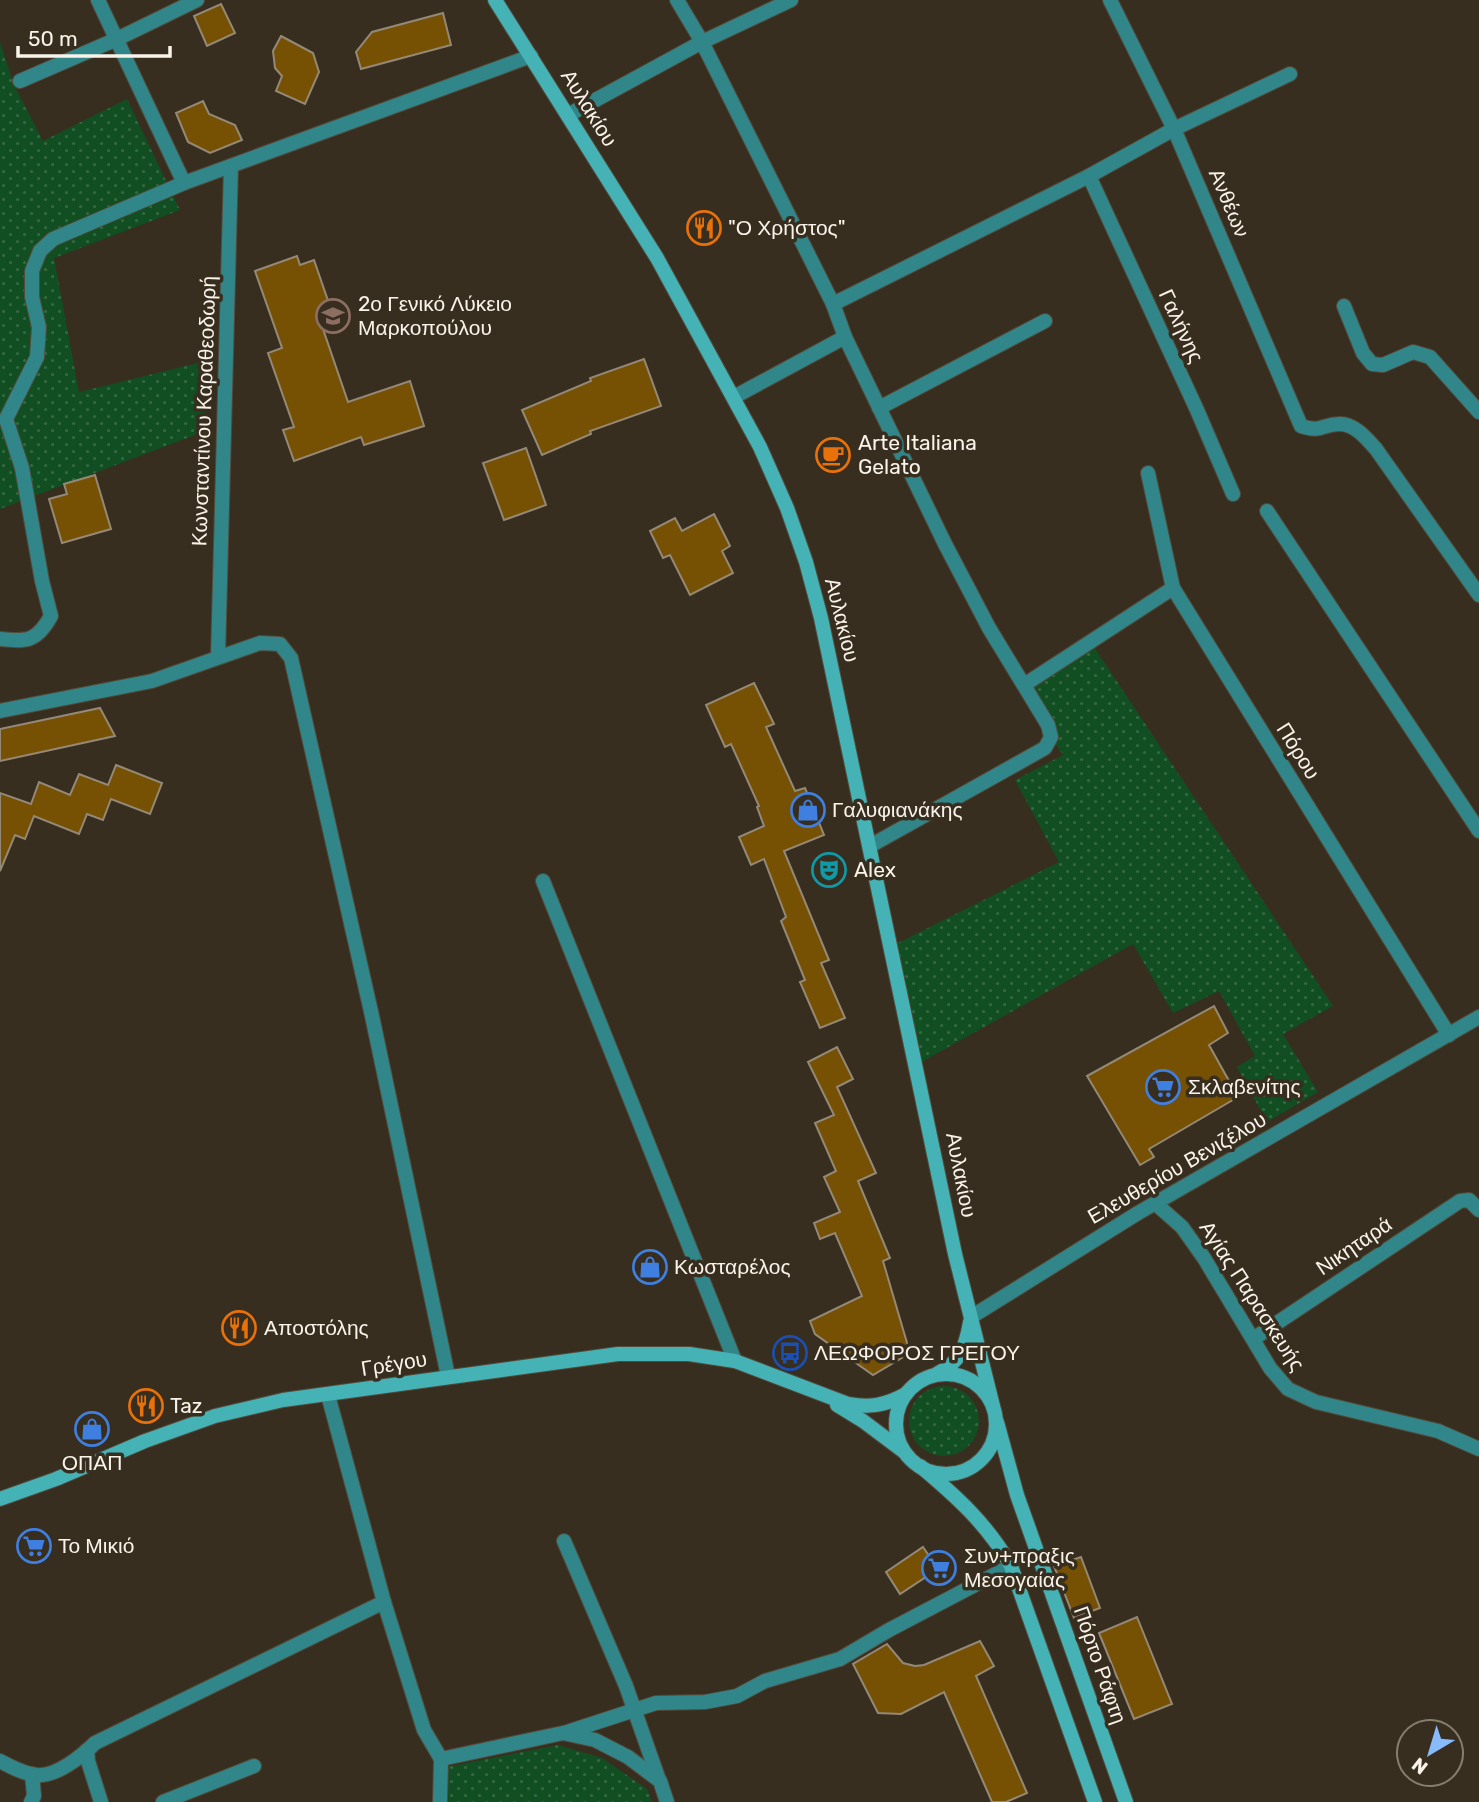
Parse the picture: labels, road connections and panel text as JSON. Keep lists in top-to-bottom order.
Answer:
{
  "streets": {
    "main road": ["Αυλακίου", "Γρέγου", "Πόρτο Ράφτη"],
    "street": [
      "Ανθέων",
      "Γαλήνης",
      "Κωνσταντίνου Καραθεοδωρή",
      "Πόρου",
      "Ελευθερίου Βενιζέλου",
      "Νικηταρά",
      "Αγίας Παρασκευής"
    ]
  },
  "crossings": [
    ["Αυλακίου", "Ελευθερίου Βενιζέλου"],
    ["Αυλακίου", "Γρέγου"],
    ["Αυλακίου", "Πόρτο Ράφτη"],
    ["Πόρου", "Ελευθερίου Βενιζέλου"],
    ["Ελευθερίου Βενιζέλου", "Αγίας Παρασκευής"],
    ["Νικηταρά", "Αγίας Παρασκευής"],
    ["Γρέγου", "Πόρτο Ράφτη"]
  ],
  "places": {
    "restaurant": ["\"Ο Χρήστος\"", "Αποστόλης", "Taz"],
    "school or university": ["2ο Γενικό Λύκειο Μαρκοπούλου"],
    "cafe": ["Arte Italiana Gelato"],
    "shop": ["Γαλυφιανάκης", "Κωσταρέλος", "ΟΠΑΠ"],
    "theatre": ["Alex"],
    "supermarket": ["Σκλαβενίτης", "Το Μικιό", "Συν+πραξις Μεσογαίας"],
    "bus stop": ["ΛΕΩΦΟΡΟΣ ΓΡΕΓΟΥ"]
  },
  "scale_bar": "50 m",
  "north": "bottom left"
}
